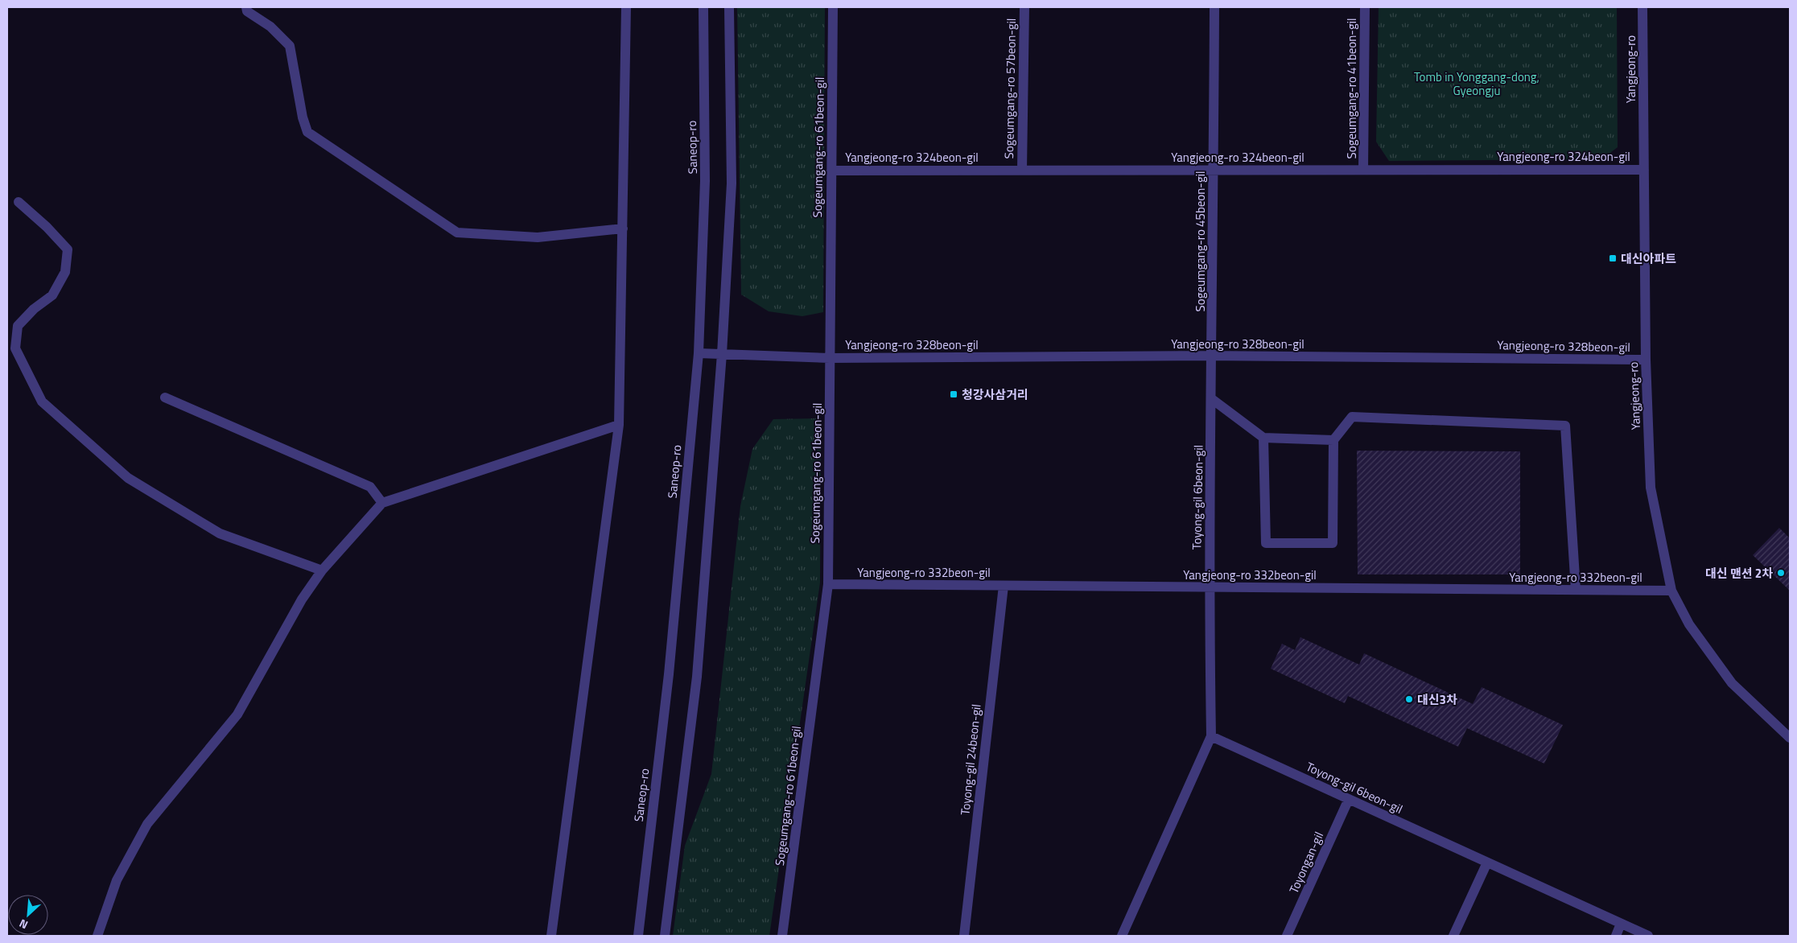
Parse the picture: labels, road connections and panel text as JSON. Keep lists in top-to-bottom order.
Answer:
{
  "streets": {
    "street": [
      "Yangjeong-ro",
      "Sogeumgang-ro 57beon-gil",
      "Sogeumgang-ro 41beon-gil",
      "Saneop-ro",
      "Sogeumgang-ro 61beon-gil",
      "Yangjeong-ro 324beon-gil",
      "Sogeumgang-ro 45beon-gil",
      "Yangjeong-ro 328beon-gil",
      "Toyong-gil 6beon-gil",
      "Yangjeong-ro 332beon-gil",
      "Toyong-gil 24beon-gil",
      "Toyongan-gil"
    ]
  },
  "crossings": [
    ["Yangjeong-ro", "Yangjeong-ro 324beon-gil"],
    ["Yangjeong-ro", "Yangjeong-ro 328beon-gil"],
    ["Yangjeong-ro", "Yangjeong-ro 332beon-gil"],
    ["Sogeumgang-ro 57beon-gil", "Yangjeong-ro 324beon-gil"],
    ["Sogeumgang-ro 41beon-gil", "Yangjeong-ro 324beon-gil"],
    ["Saneop-ro", "Yangjeong-ro 328beon-gil"],
    ["Sogeumgang-ro 61beon-gil", "Yangjeong-ro 324beon-gil"],
    ["Sogeumgang-ro 61beon-gil", "Yangjeong-ro 328beon-gil"],
    ["Sogeumgang-ro 61beon-gil", "Yangjeong-ro 332beon-gil"],
    ["Yangjeong-ro 324beon-gil", "Sogeumgang-ro 45beon-gil"],
    ["Sogeumgang-ro 45beon-gil", "Yangjeong-ro 328beon-gil"],
    ["Sogeumgang-ro 45beon-gil", "Toyong-gil 6beon-gil"],
    ["Yangjeong-ro 328beon-gil", "Toyong-gil 6beon-gil"],
    ["Toyong-gil 6beon-gil", "Yangjeong-ro 332beon-gil"],
    ["Toyong-gil 6beon-gil", "Toyongan-gil"],
    ["Yangjeong-ro 332beon-gil", "Toyong-gil 24beon-gil"]
  ],
  "parks": ["Tomb in Yonggang-dong, Gyeongju"],
  "places": {
    "transit": ["대신아파트", "청강사삼거리"],
    "other": ["대신 맨션 2차", "대신3차"]
  },
  "north": "bottom left"
}
